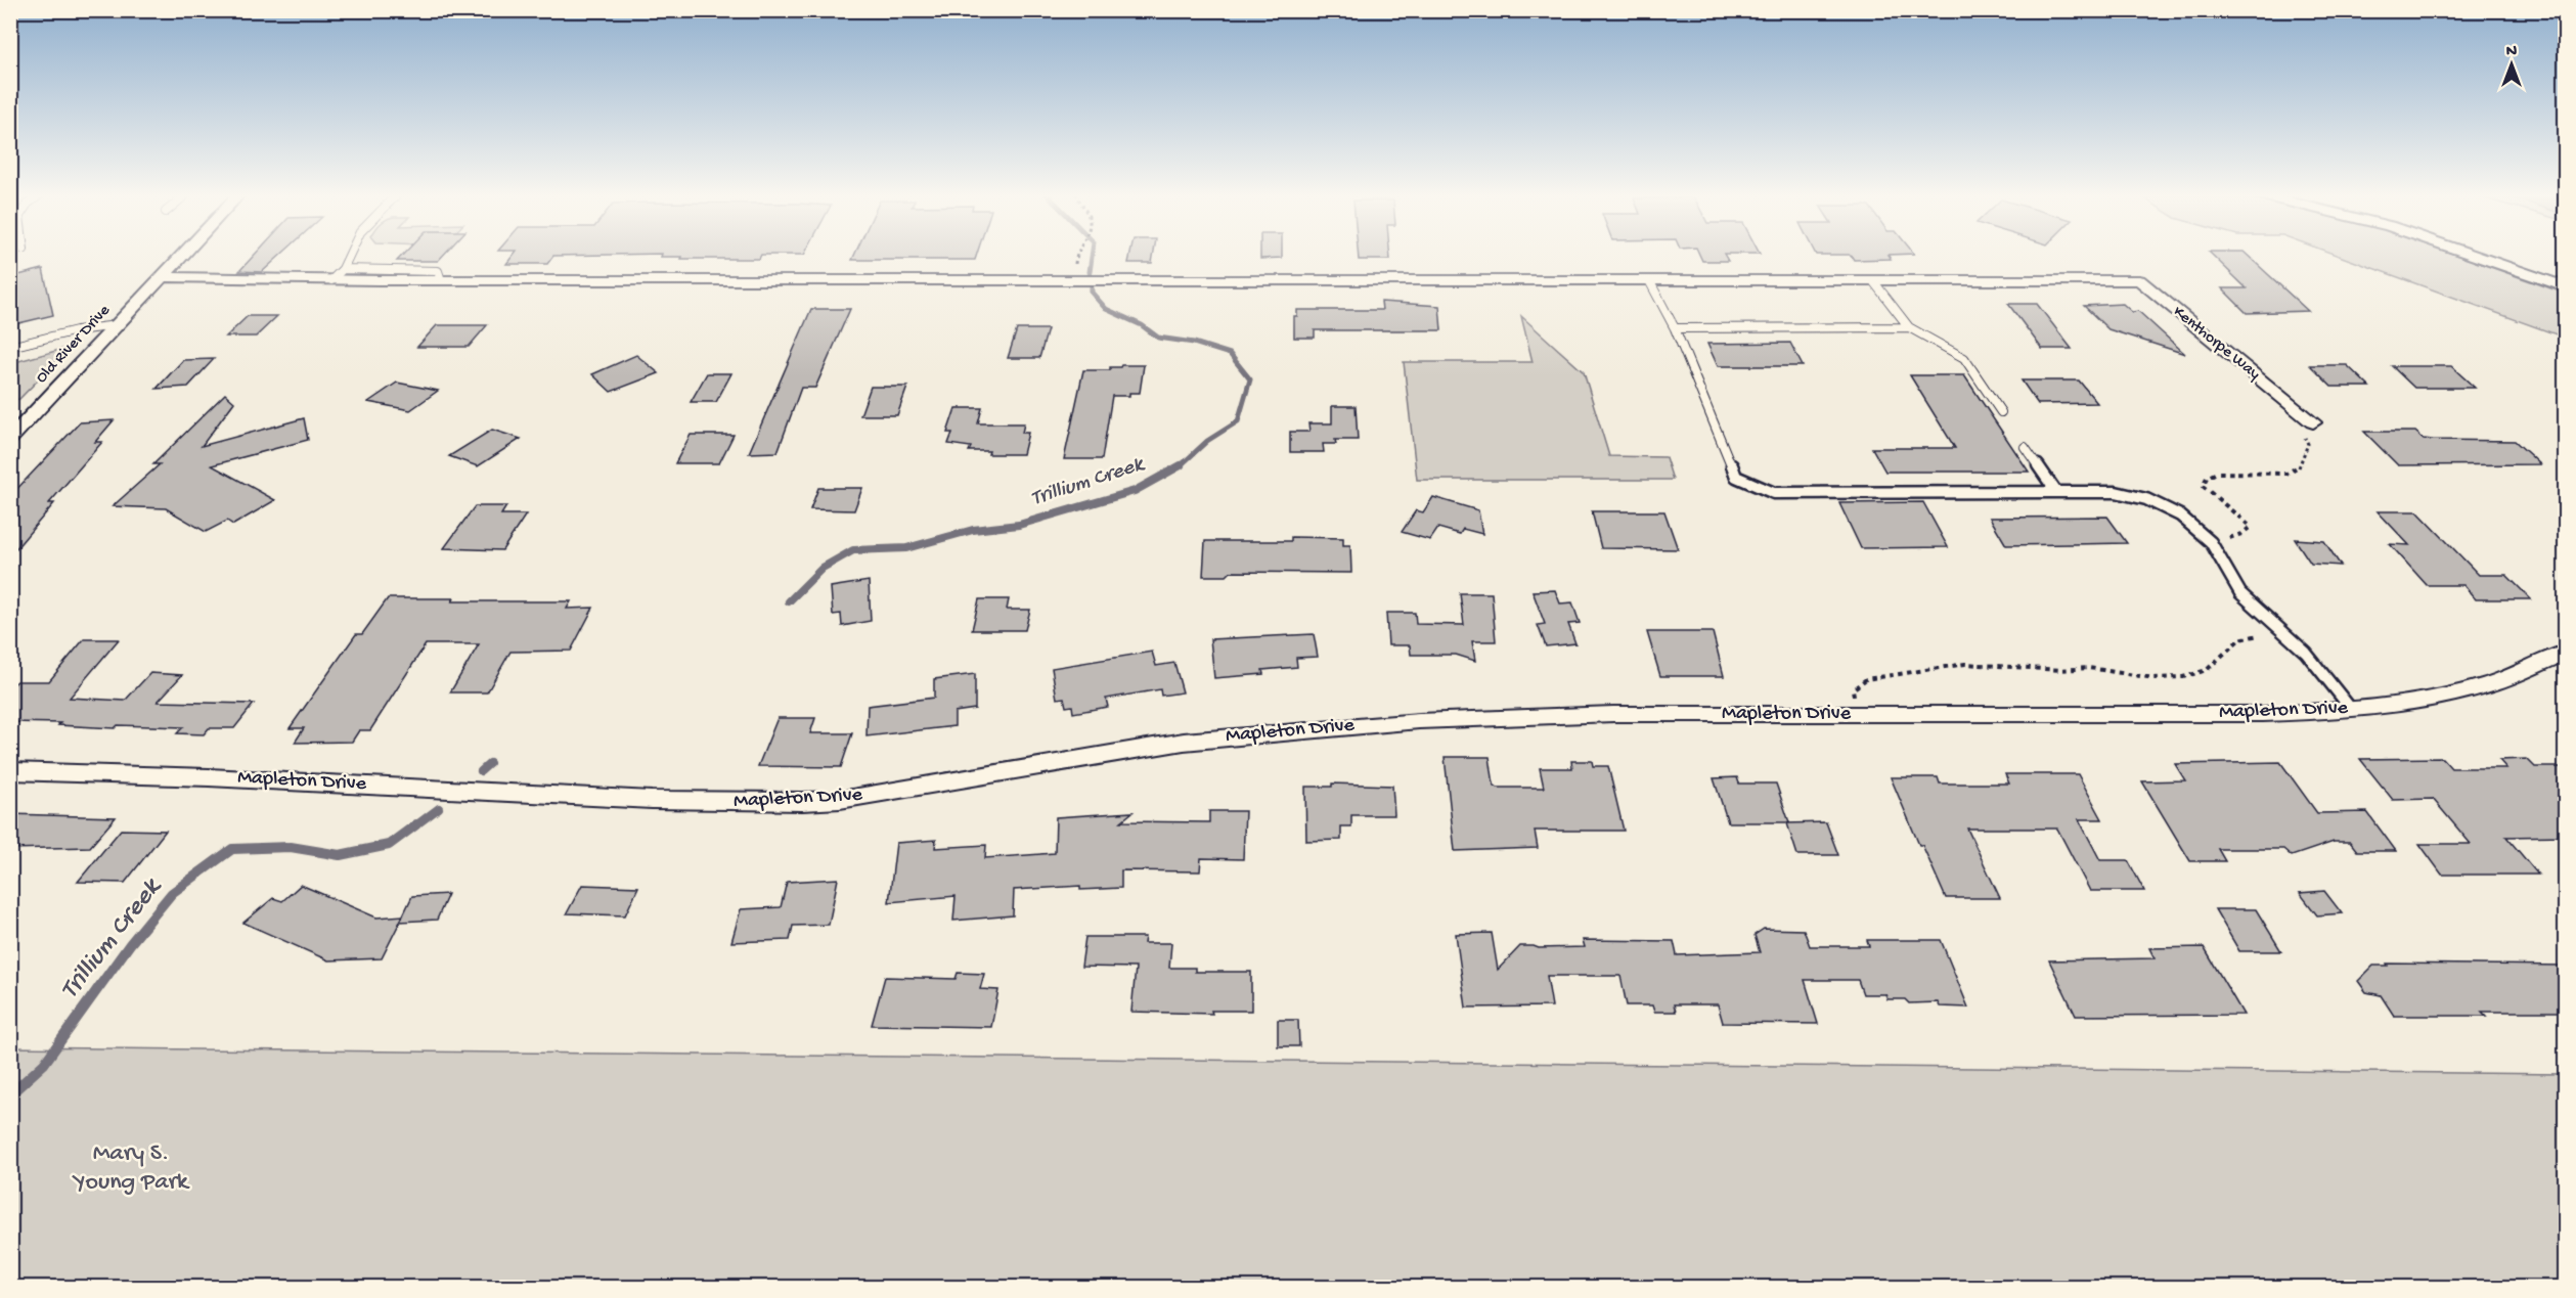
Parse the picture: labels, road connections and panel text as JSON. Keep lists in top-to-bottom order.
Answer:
{
  "streets": {
    "street": ["Kenthorpe Way", "Old River Drive", "Mapleton Drive"]
  },
  "crossings": [
    ["Kenthorpe Way", "Old River Drive"]
  ],
  "water": ["Trillium Creek"],
  "parks": ["Mary S. Young Park"],
  "north": "top"
}
